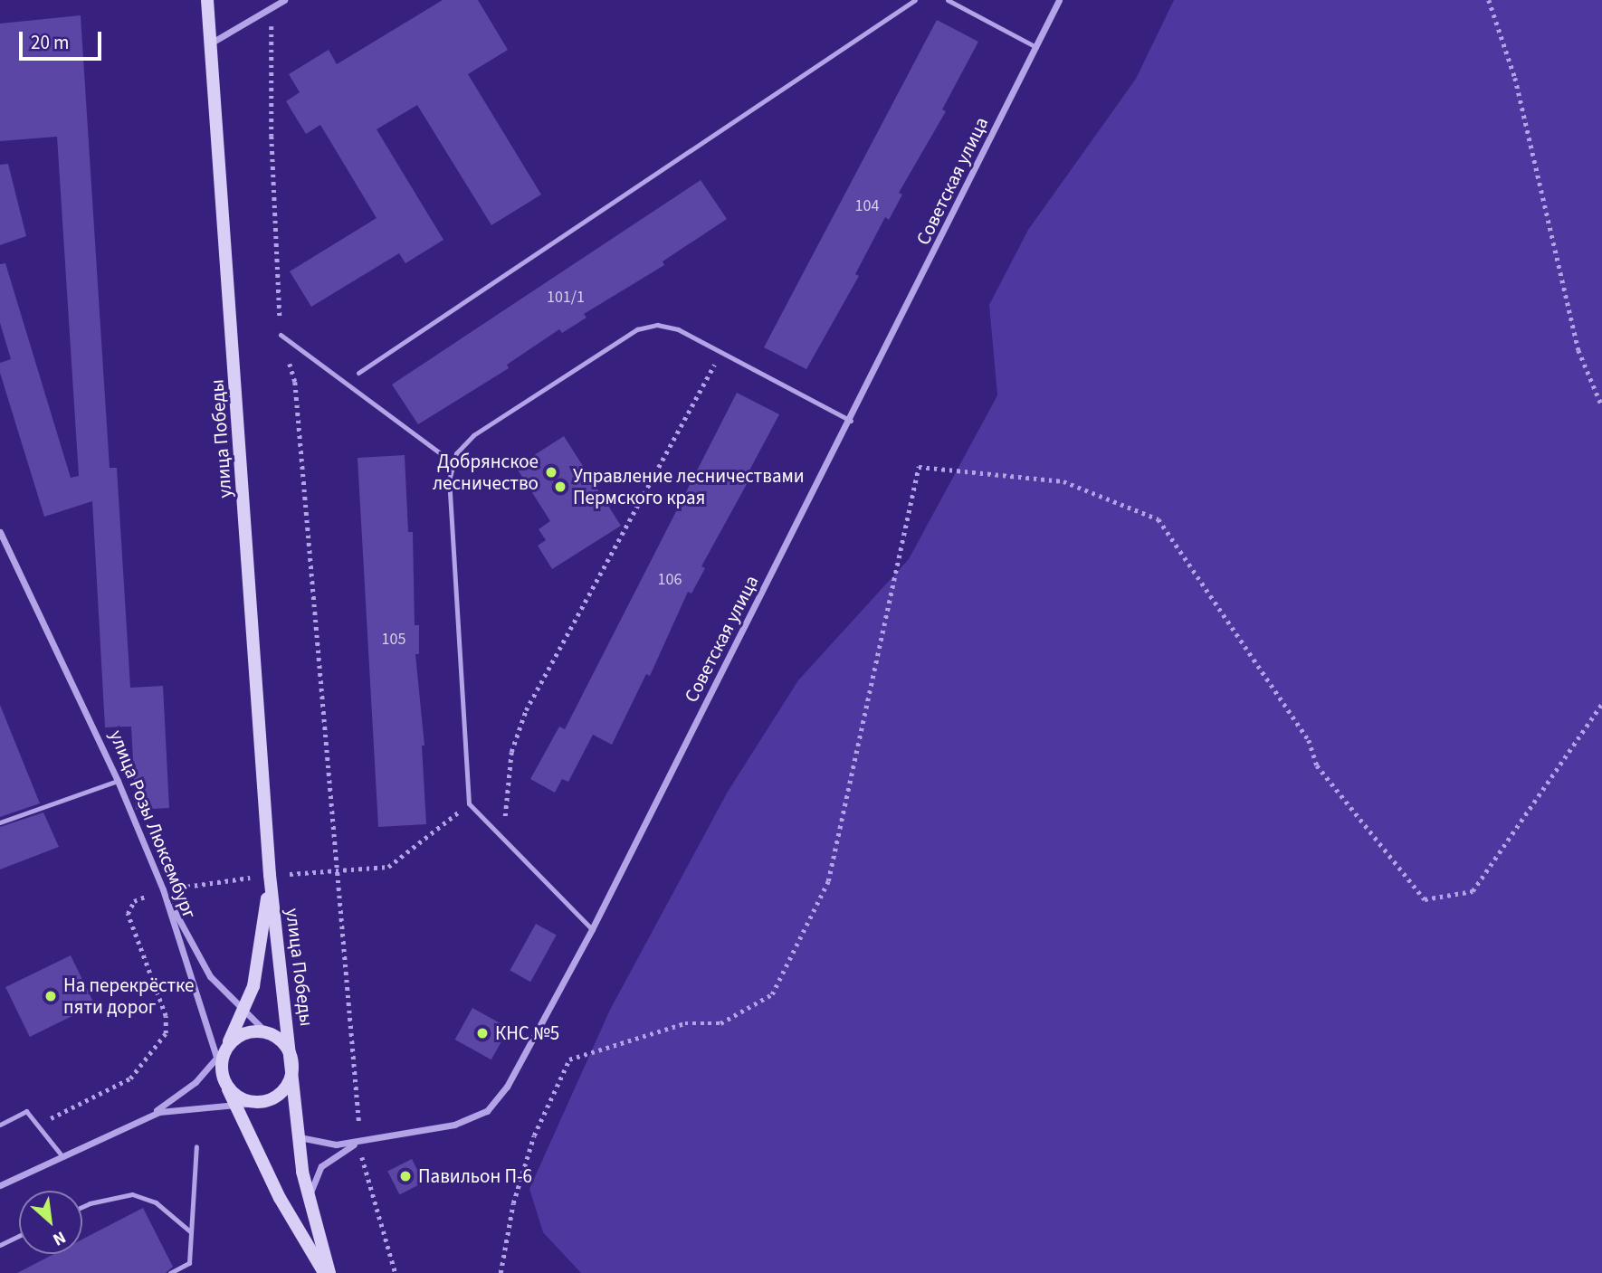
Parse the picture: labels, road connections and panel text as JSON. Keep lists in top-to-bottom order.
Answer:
{
  "streets": {
    "street": ["Советская улица", "улица Победы", "улица Розы Люксембург"]
  },
  "crossings": [
    ["улица Победы", "улица Розы Люксембург"]
  ],
  "places": [
    "Добрянское лесничество",
    "Управление лесничествами Пермского края",
    "На перекрёстке пяти дорог",
    "КНС №5",
    "Павильон П-6"
  ],
  "house_numbers": [
    "104",
    "101/1",
    "106",
    "105"
  ],
  "scale_bar": "20 m",
  "north": "bottom right"
}
